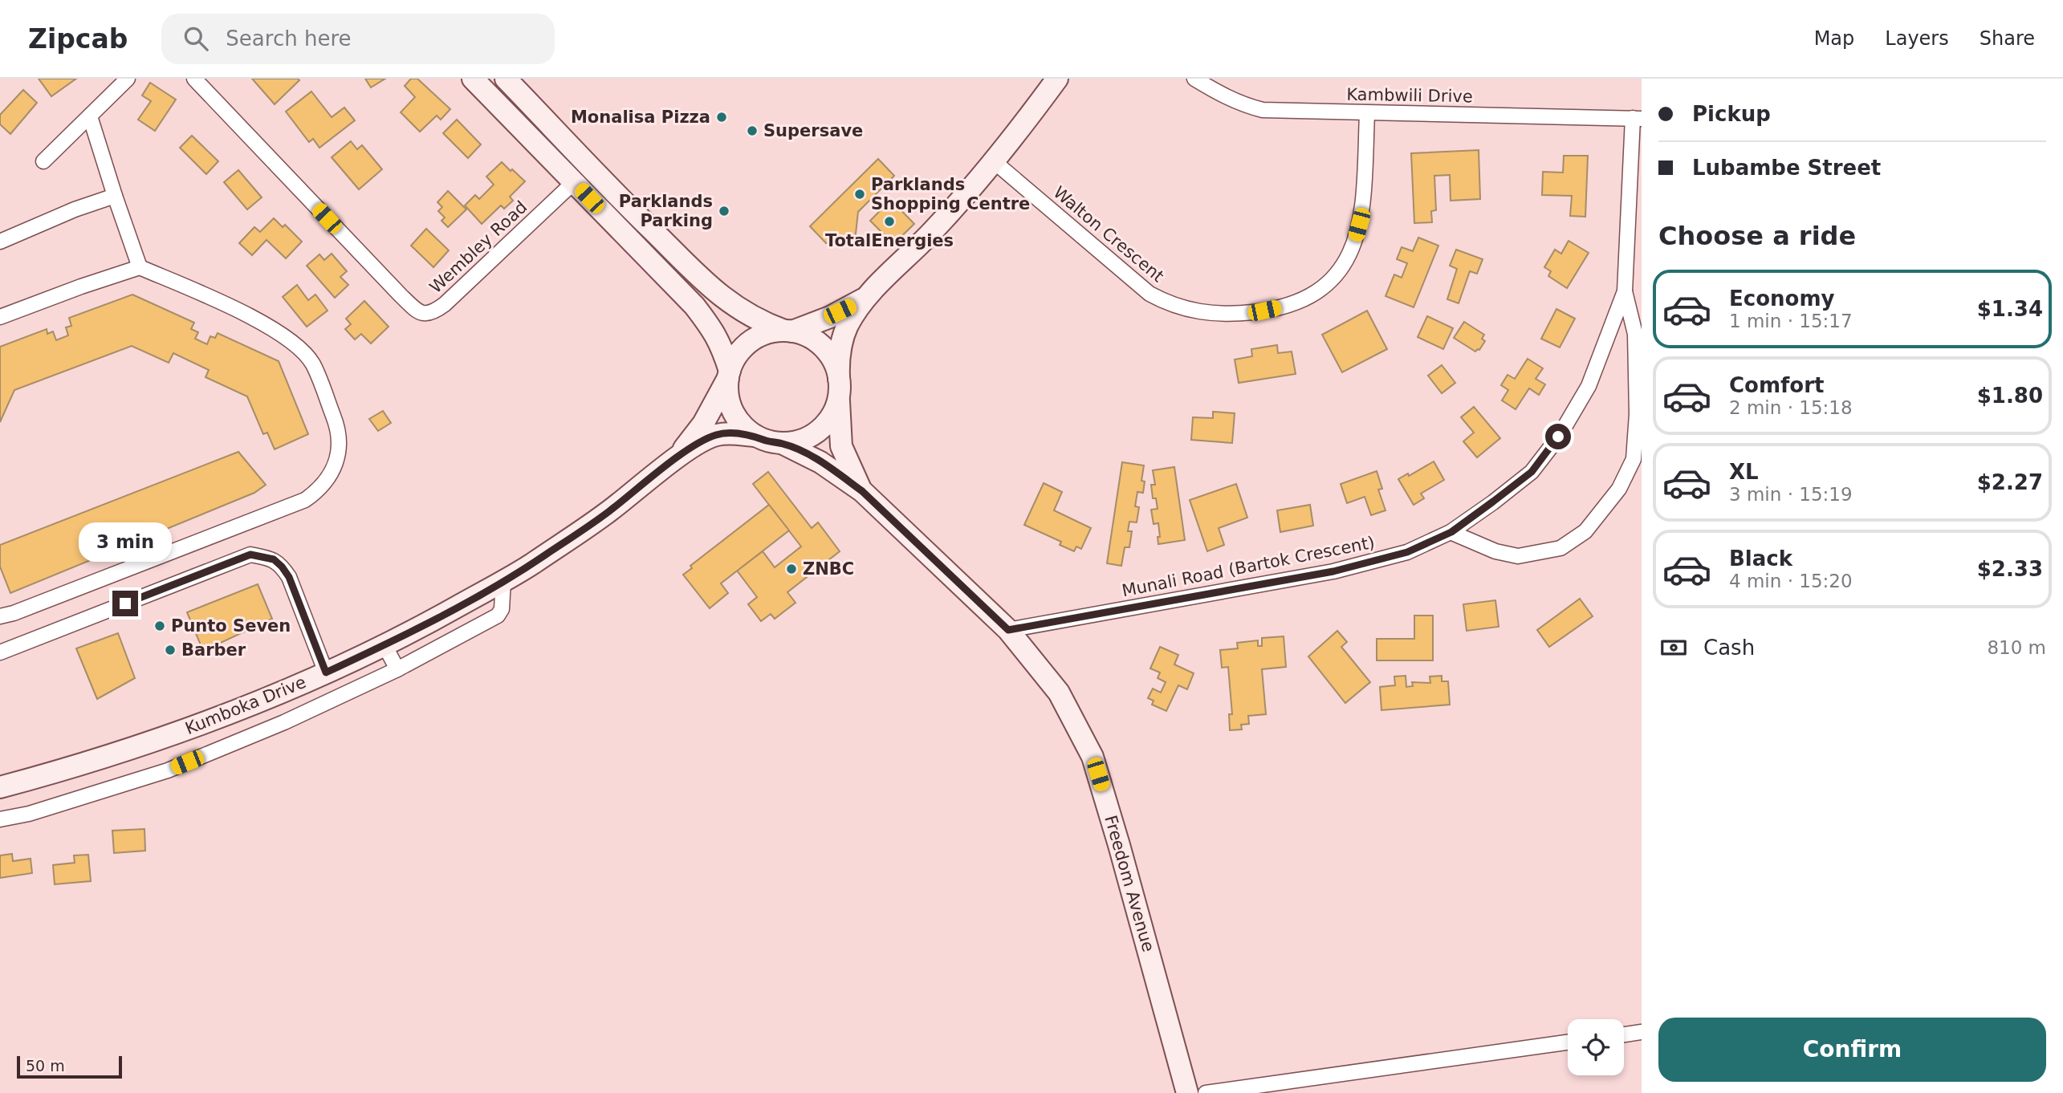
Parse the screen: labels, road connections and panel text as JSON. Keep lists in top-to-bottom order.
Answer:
{
  "streets": {
    "main road": ["Kumboka Drive", "Freedom Avenue"],
    "street": [
      "Kambwili Drive",
      "Walton Crescent",
      "Wembley Road",
      "Munali Road (Bartok Crescent)"
    ]
  },
  "crossings": [
    ["Kambwili Drive", "Walton Crescent"],
    ["Kambwili Drive", "Munali Road (Bartok Crescent)"],
    ["Munali Road (Bartok Crescent)", "Freedom Avenue"],
    ["Kumboka Drive", "Freedom Avenue"]
  ],
  "places": [
    "Monalisa Pizza",
    "Supersave",
    "Parklands Shopping Centre",
    "Parklands Parking",
    "TotalEnergies",
    "ZNBC",
    "Punto Seven",
    "Barber"
  ],
  "scale_bar": "50 m",
  "page": {
    "header": "Zipcab",
    "search": "Search here",
    "nav": ["Map", "Layers", "Share"],
    "banner": ["Pickup", "Lubambe Street"],
    "heading": "Choose a ride",
    "list": [
      {
        "name": "Economy",
        "note": "1 min · 15:17",
        "value": "$1.34"
      },
      {
        "name": "Comfort",
        "note": "2 min · 15:18",
        "value": "$1.80"
      },
      {
        "name": "XL",
        "note": "3 min · 15:19",
        "value": "$2.27"
      },
      {
        "name": "Black",
        "note": "4 min · 15:20",
        "value": "$2.33"
      }
    ],
    "bubble": "3 min",
    "pay": ["Cash", "810 m"],
    "buttons": "Confirm",
    "scale": "50 m"
  }
}
